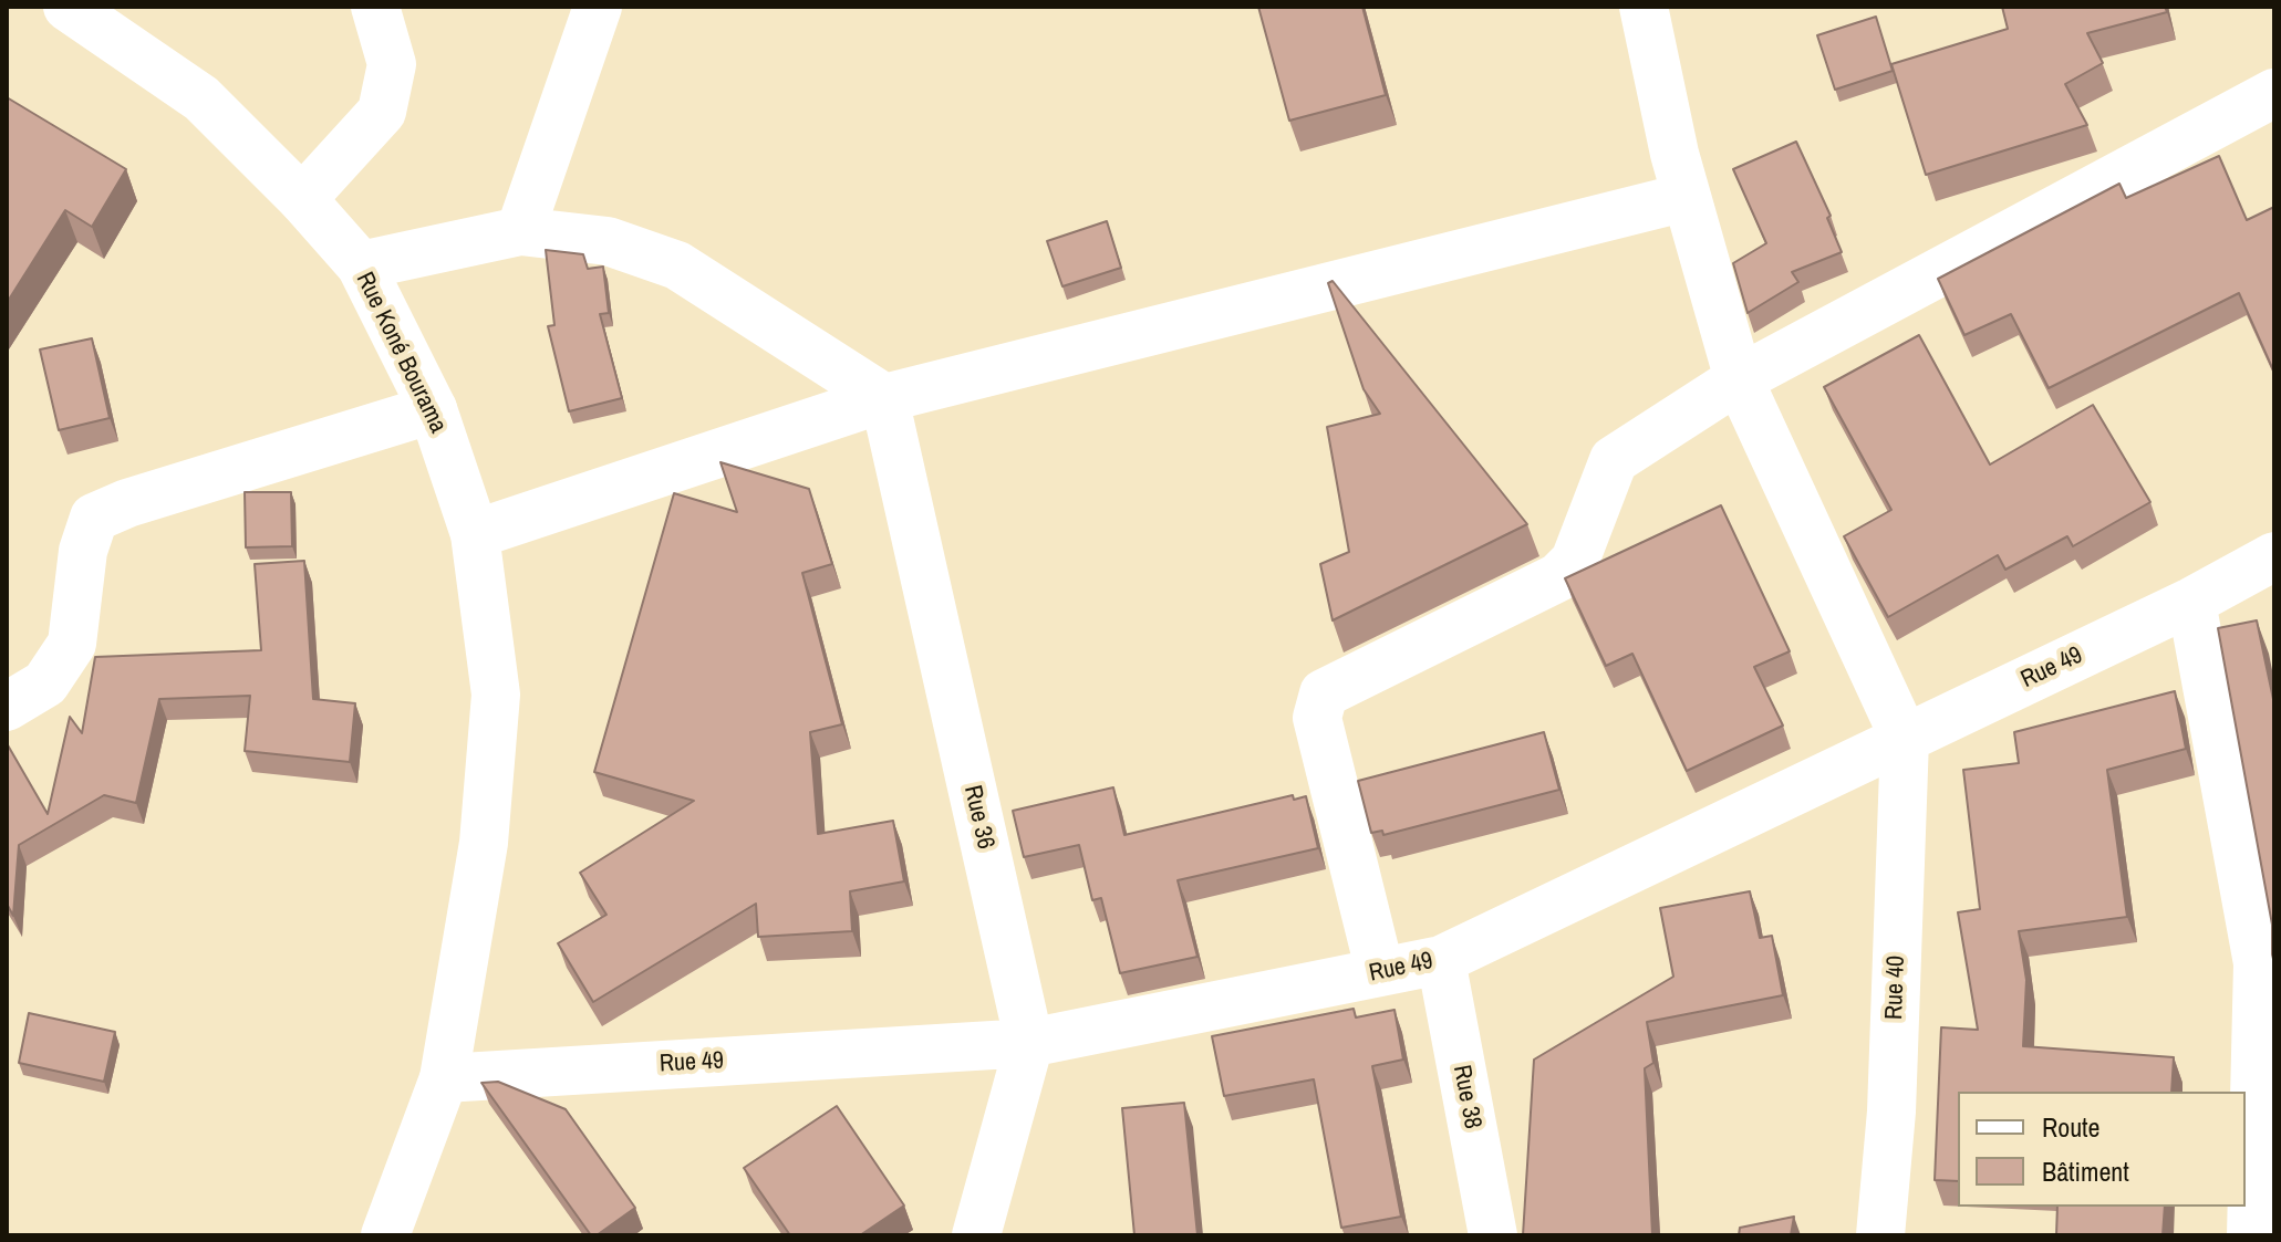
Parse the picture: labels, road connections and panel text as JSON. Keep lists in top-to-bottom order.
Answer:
{
  "streets": {
    "main road": [
      "Rue Koné Bourama",
      "Rue 49",
      "Rue 36",
      "Rue 40",
      "Rue 38"
    ]
  },
  "crossings": [
    ["Rue Koné Bourama", "Rue 49"],
    ["Rue 49", "Rue 36"],
    ["Rue 49", "Rue 40"],
    ["Rue 49", "Rue 38"]
  ],
  "legend": ["Route", "Bâtiment"]
}
